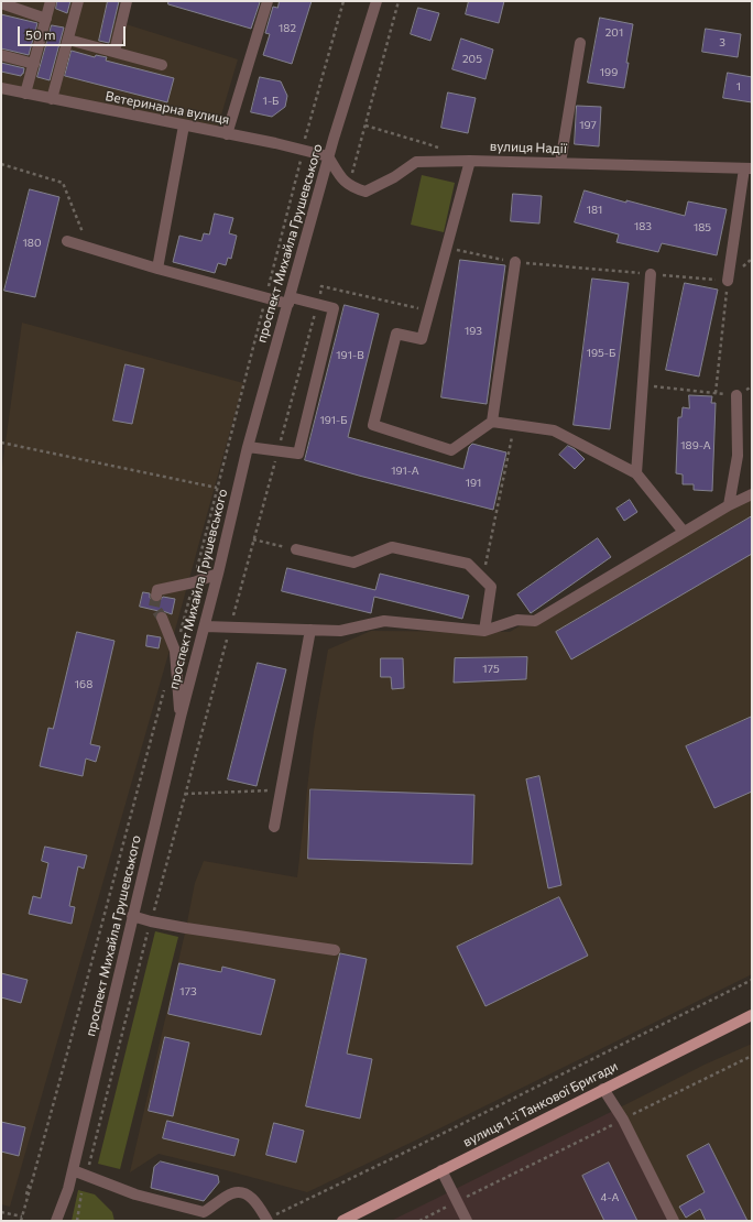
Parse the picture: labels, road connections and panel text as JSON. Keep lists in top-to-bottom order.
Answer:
{
  "streets": {
    "main road": ["вулиця 1-ї Танкової Бригади"],
    "street": ["Ветеринарна вулиця", "вулиця Надії", "проспект Михайла Грушевського"]
  },
  "crossings": [
    ["Ветеринарна вулиця", "проспект Михайла Грушевського"]
  ],
  "house_numbers": [
    "182",
    "201",
    "3",
    "205",
    "199",
    "1",
    "1-Б",
    "197",
    "181",
    "183",
    "185",
    "180",
    "193",
    "195-Б",
    "191-В",
    "191-Б",
    "189-А",
    "191-А",
    "191",
    "175",
    "168",
    "173",
    "4-А"
  ],
  "scale_bar": "50 m"
}
